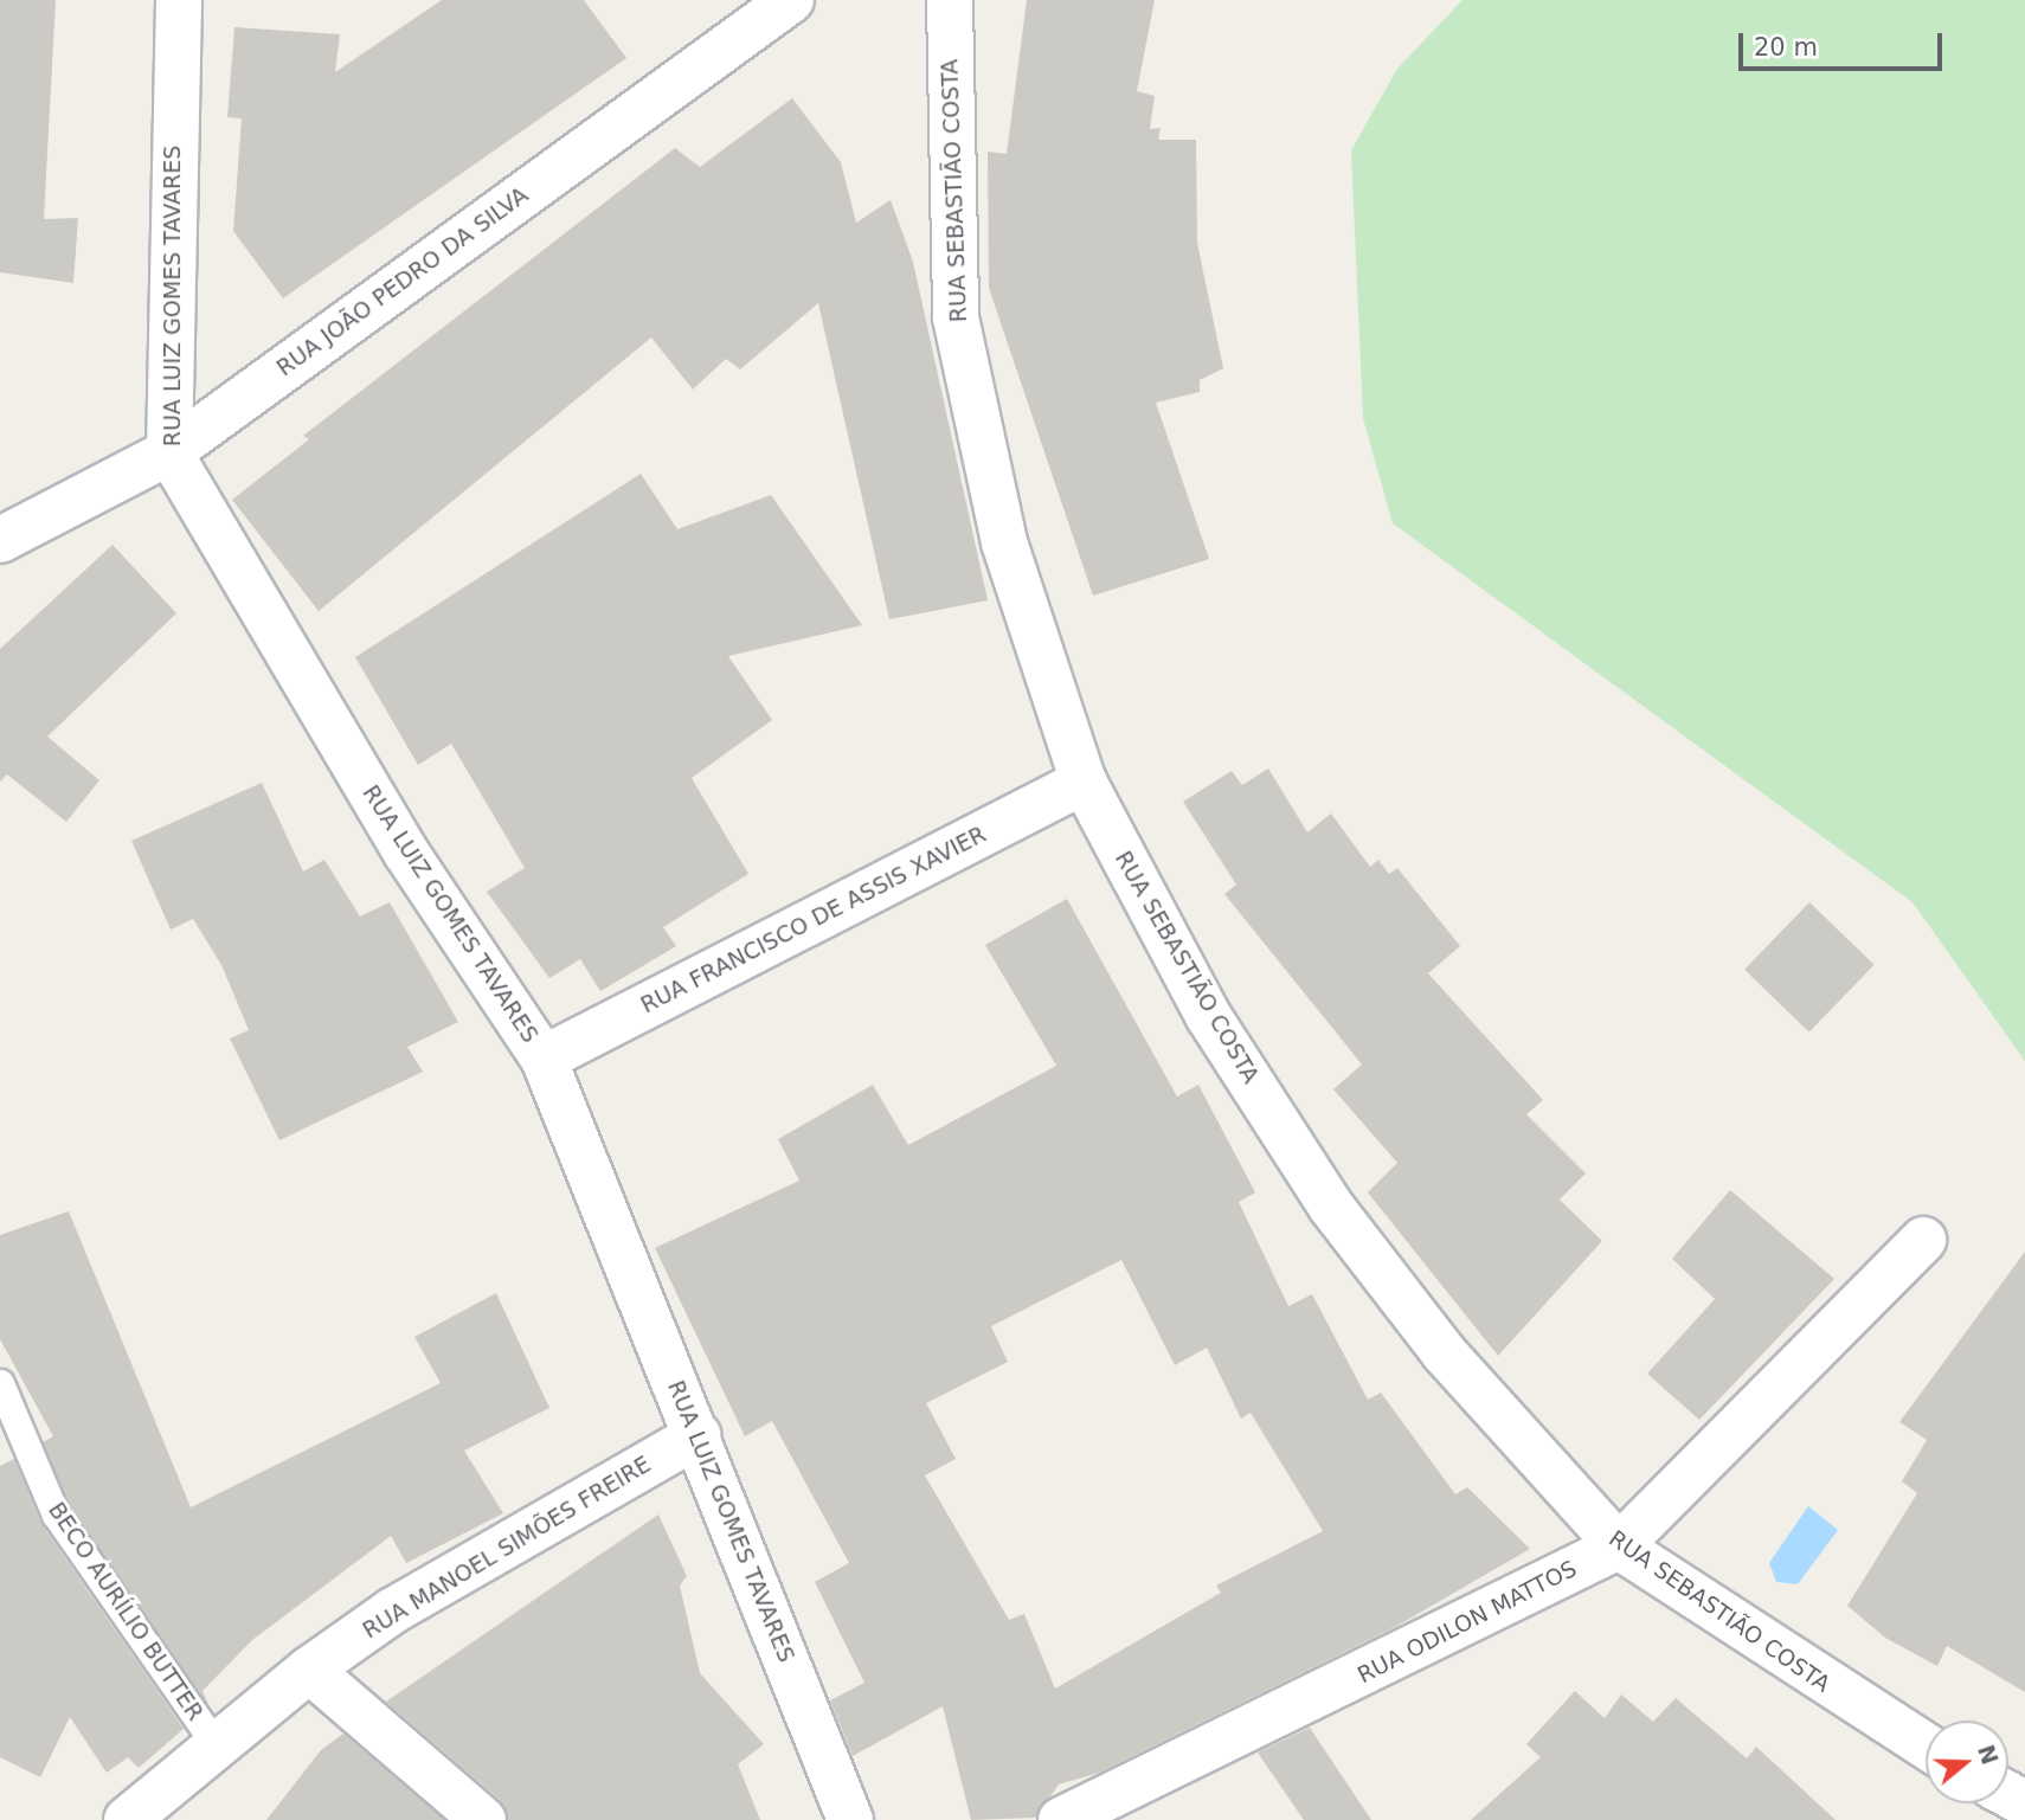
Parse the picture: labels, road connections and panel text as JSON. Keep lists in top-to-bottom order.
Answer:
{
  "streets": {
    "street": [
      "RUA SEBASTIÃO COSTA",
      "RUA JOÃO PEDRO DA SILVA",
      "RUA LUIZ GOMES TAVARES",
      "RUA FRANCISCO DE ASSIS XAVIER",
      "RUA MANOEL SIMÕES FREIRE",
      "RUA ODILON MATTOS"
    ],
    "lane": ["BECO AURÍLIO BUTTER"]
  },
  "crossings": [
    ["RUA SEBASTIÃO COSTA", "RUA FRANCISCO DE ASSIS XAVIER"],
    ["RUA SEBASTIÃO COSTA", "RUA ODILON MATTOS"],
    ["RUA JOÃO PEDRO DA SILVA", "RUA LUIZ GOMES TAVARES"],
    ["RUA LUIZ GOMES TAVARES", "RUA FRANCISCO DE ASSIS XAVIER"],
    ["RUA LUIZ GOMES TAVARES", "RUA MANOEL SIMÕES FREIRE"],
    ["RUA MANOEL SIMÕES FREIRE", "BECO AURÍLIO BUTTER"]
  ],
  "scale_bar": "20 m",
  "north": "right"
}
